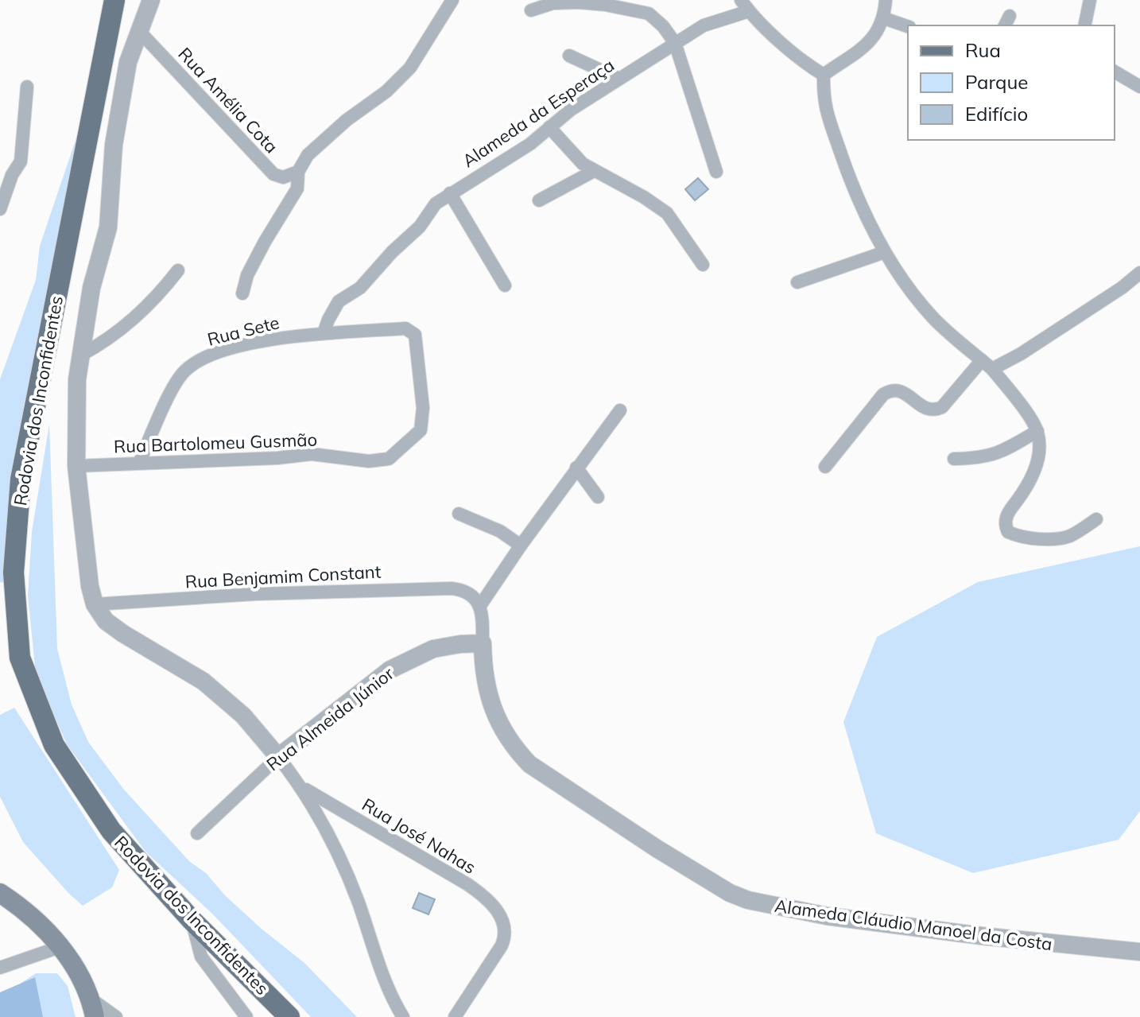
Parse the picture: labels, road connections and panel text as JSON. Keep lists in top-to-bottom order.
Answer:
{
  "streets": {
    "main road": ["Rodovia dos Inconfidentes"],
    "street": [
      "Rua Amélia Cota",
      "Alameda da Esperaça",
      "Rua Sete",
      "Rua Bartolomeu Gusmão",
      "Rua Benjamim Constant",
      "Rua Almeida Júnior",
      "Rua José Nahas",
      "Alameda Cláudio Manoel da Costa"
    ]
  },
  "crossings": [
    ["Alameda da Esperaça", "Rua Sete"],
    ["Rua Sete", "Rua Bartolomeu Gusmão"],
    ["Rua Benjamim Constant", "Alameda Cláudio Manoel da Costa"],
    ["Rua Almeida Júnior", "Alameda Cláudio Manoel da Costa"]
  ],
  "legend": ["Rua", "Parque", "Edifício"]
}
